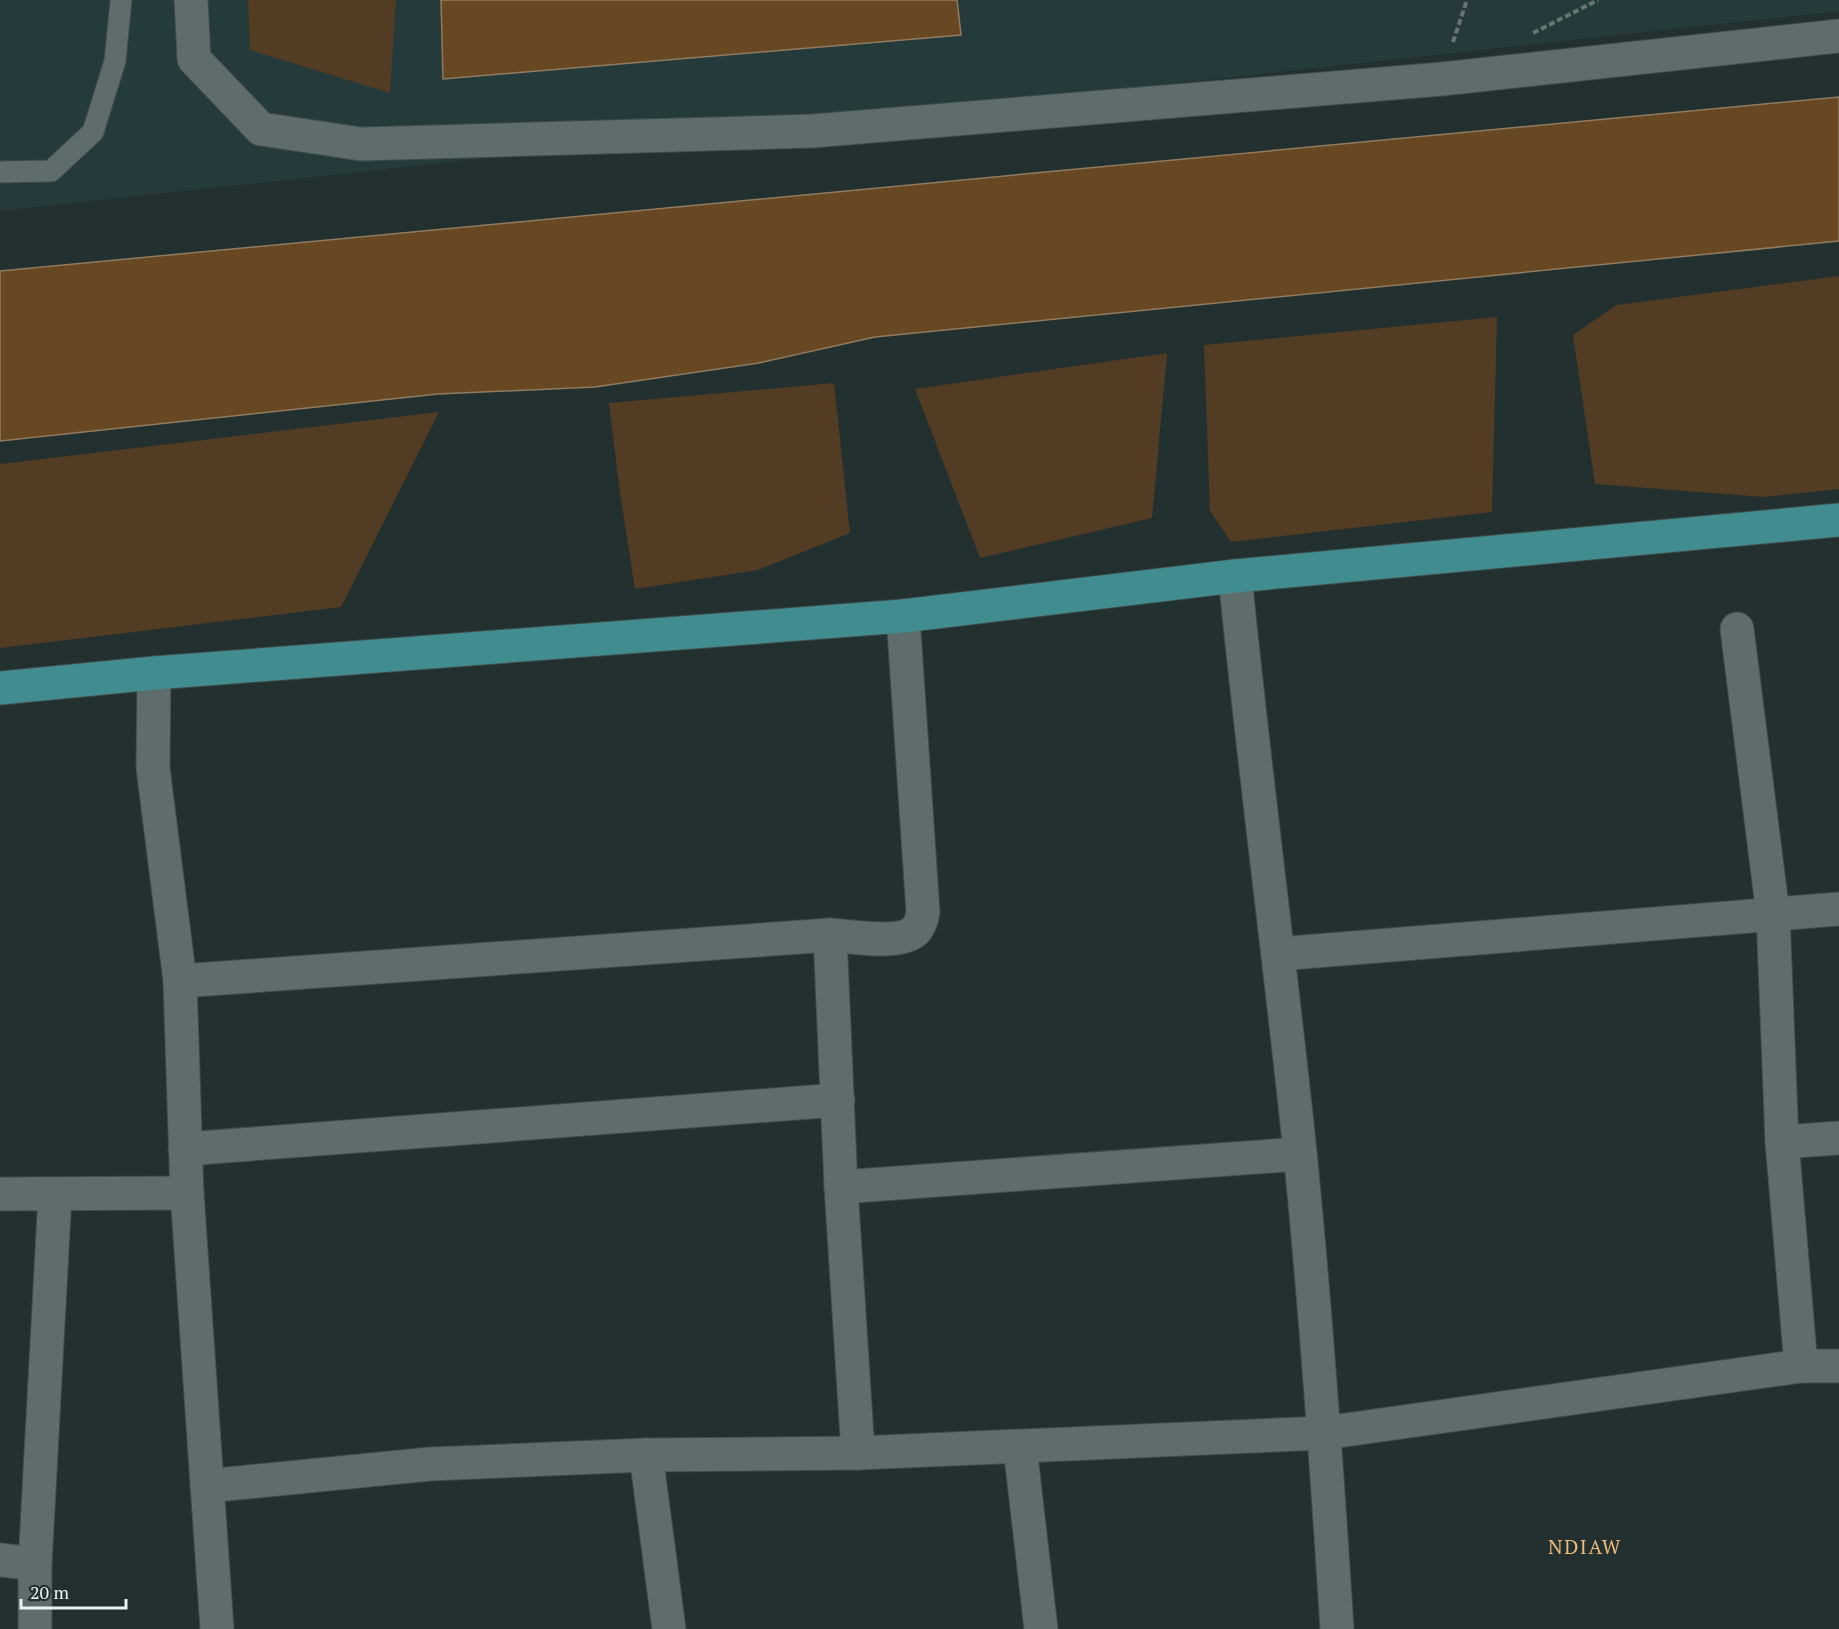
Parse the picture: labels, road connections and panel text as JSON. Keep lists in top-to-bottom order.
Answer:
{
  "districts": ["NDIAW"],
  "scale_bar": "20 m"
}
